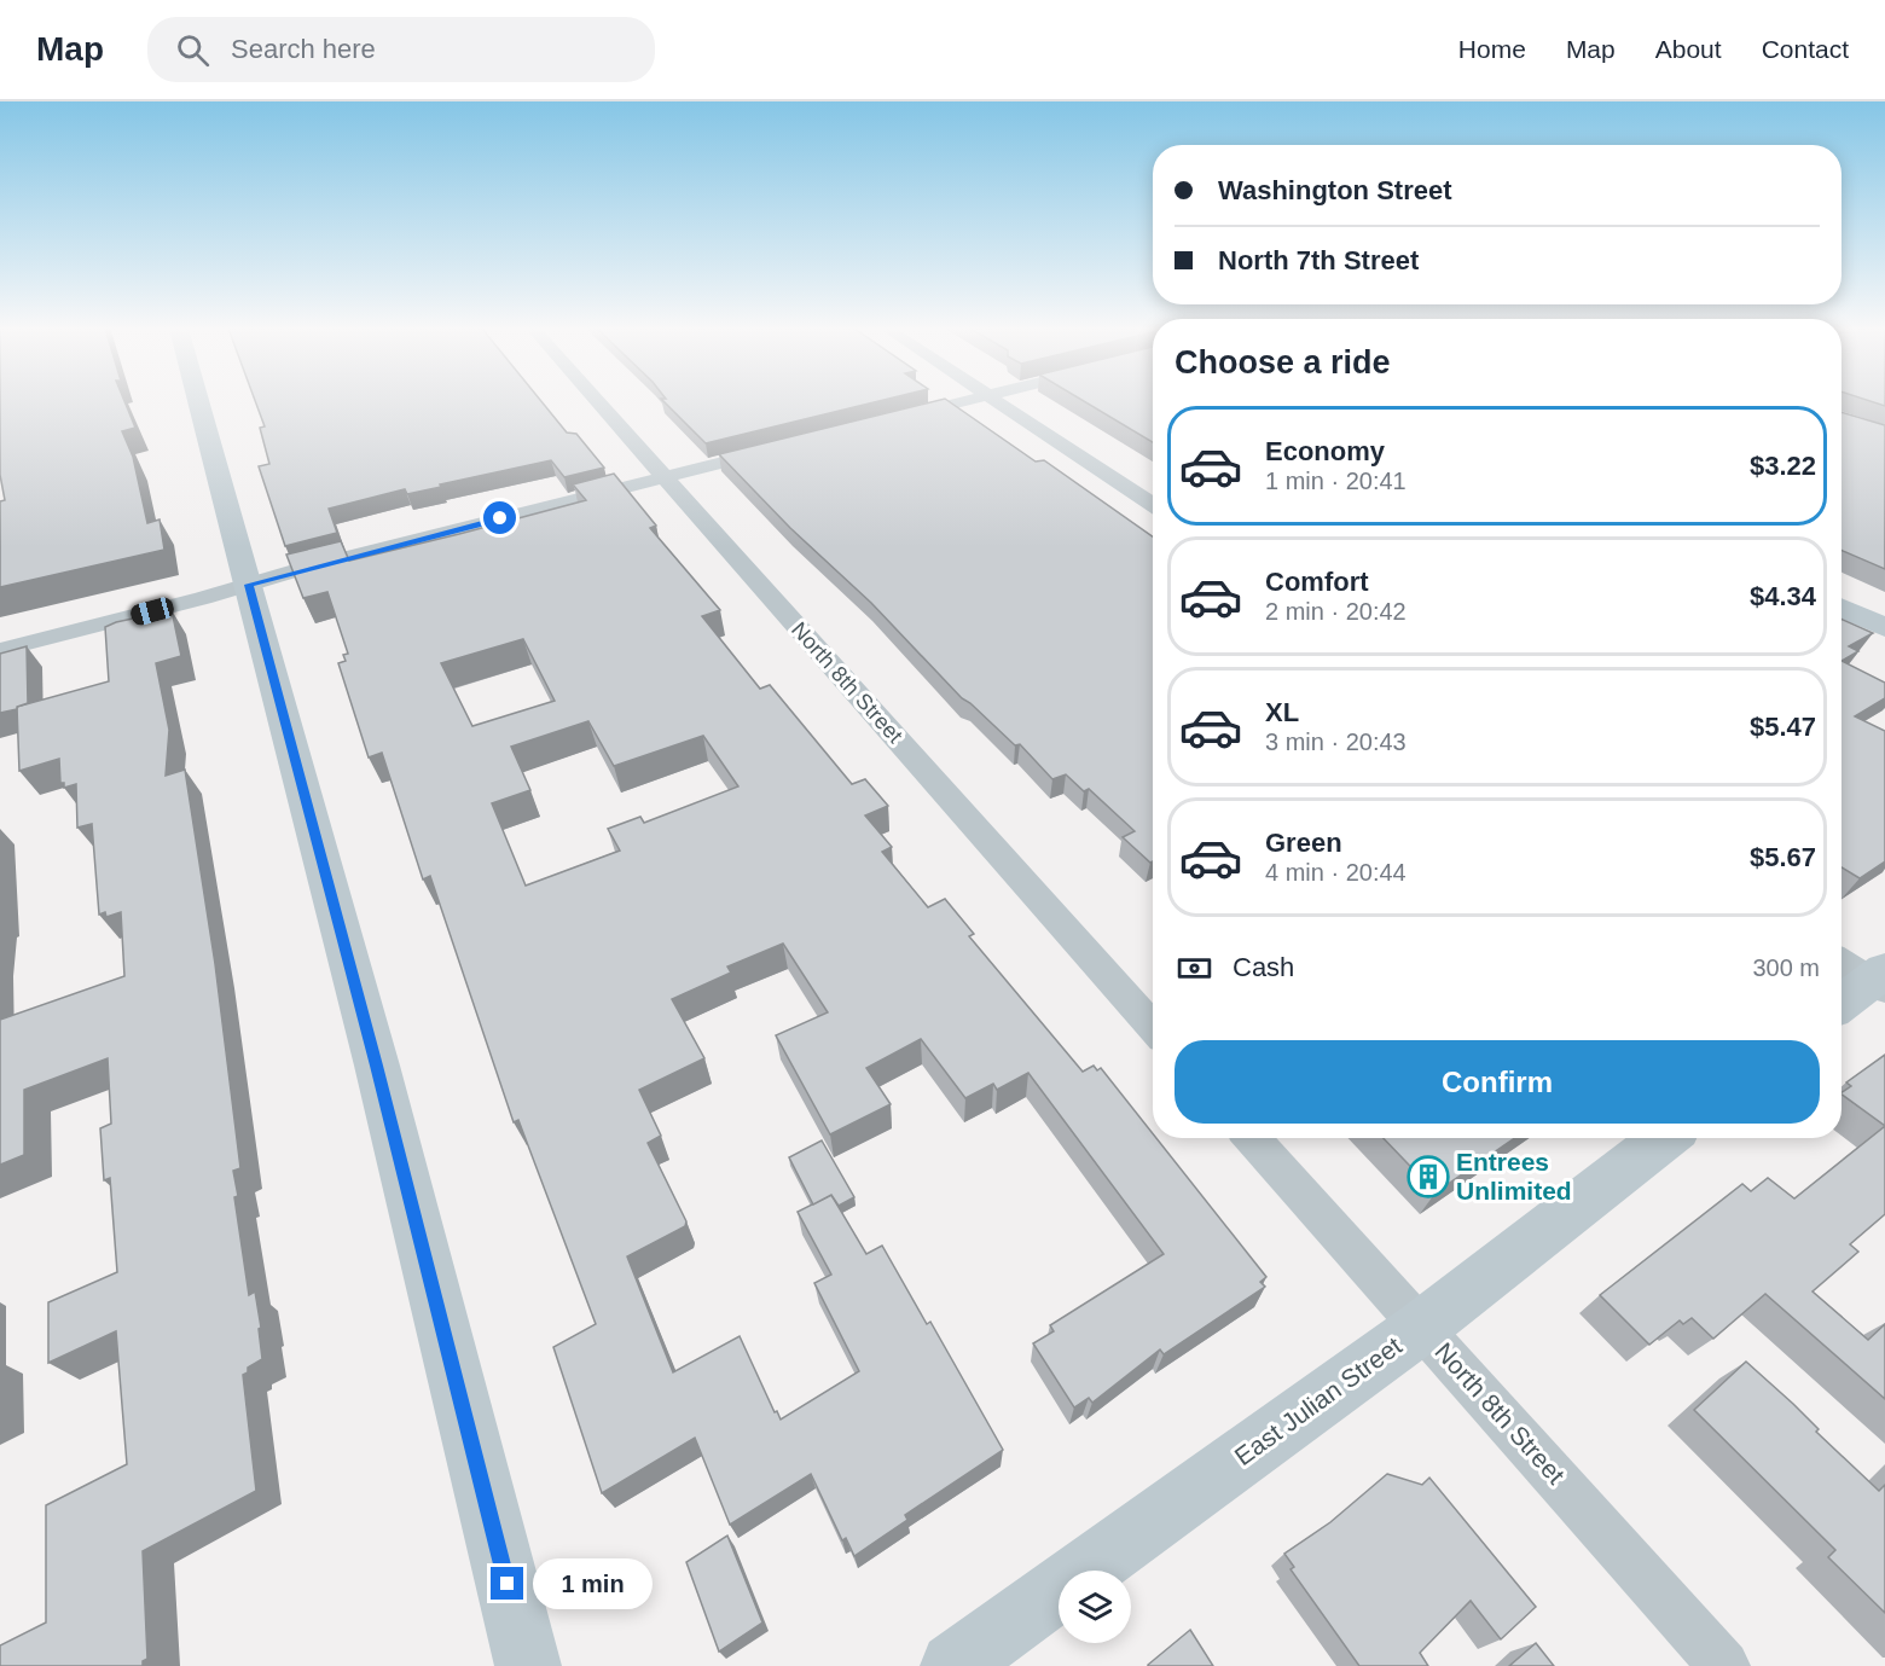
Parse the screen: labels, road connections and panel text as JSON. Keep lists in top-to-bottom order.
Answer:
{
  "streets": {
    "street": ["North 8th Street", "East Julian Street"]
  },
  "crossings": [
    ["North 8th Street", "East Julian Street"]
  ],
  "places": {
    "building": ["Entrees Unlimited"]
  },
  "page": {
    "header": "Map",
    "search": "Search here",
    "nav": [
      "Home",
      "Map",
      "About",
      "Contact"
    ],
    "banner": ["Washington Street", "North 7th Street"],
    "heading": "Choose a ride",
    "list": [
      {
        "name": "Economy",
        "note": "1 min · 20:41",
        "value": "$3.22"
      },
      {
        "name": "Comfort",
        "note": "2 min · 20:42",
        "value": "$4.34"
      },
      {
        "name": "XL",
        "note": "3 min · 20:43",
        "value": "$5.47"
      },
      {
        "name": "Green",
        "note": "4 min · 20:44",
        "value": "$5.67"
      }
    ],
    "pay": ["Cash", "300 m"],
    "buttons": "Confirm",
    "bubble": "1 min"
  }
}
